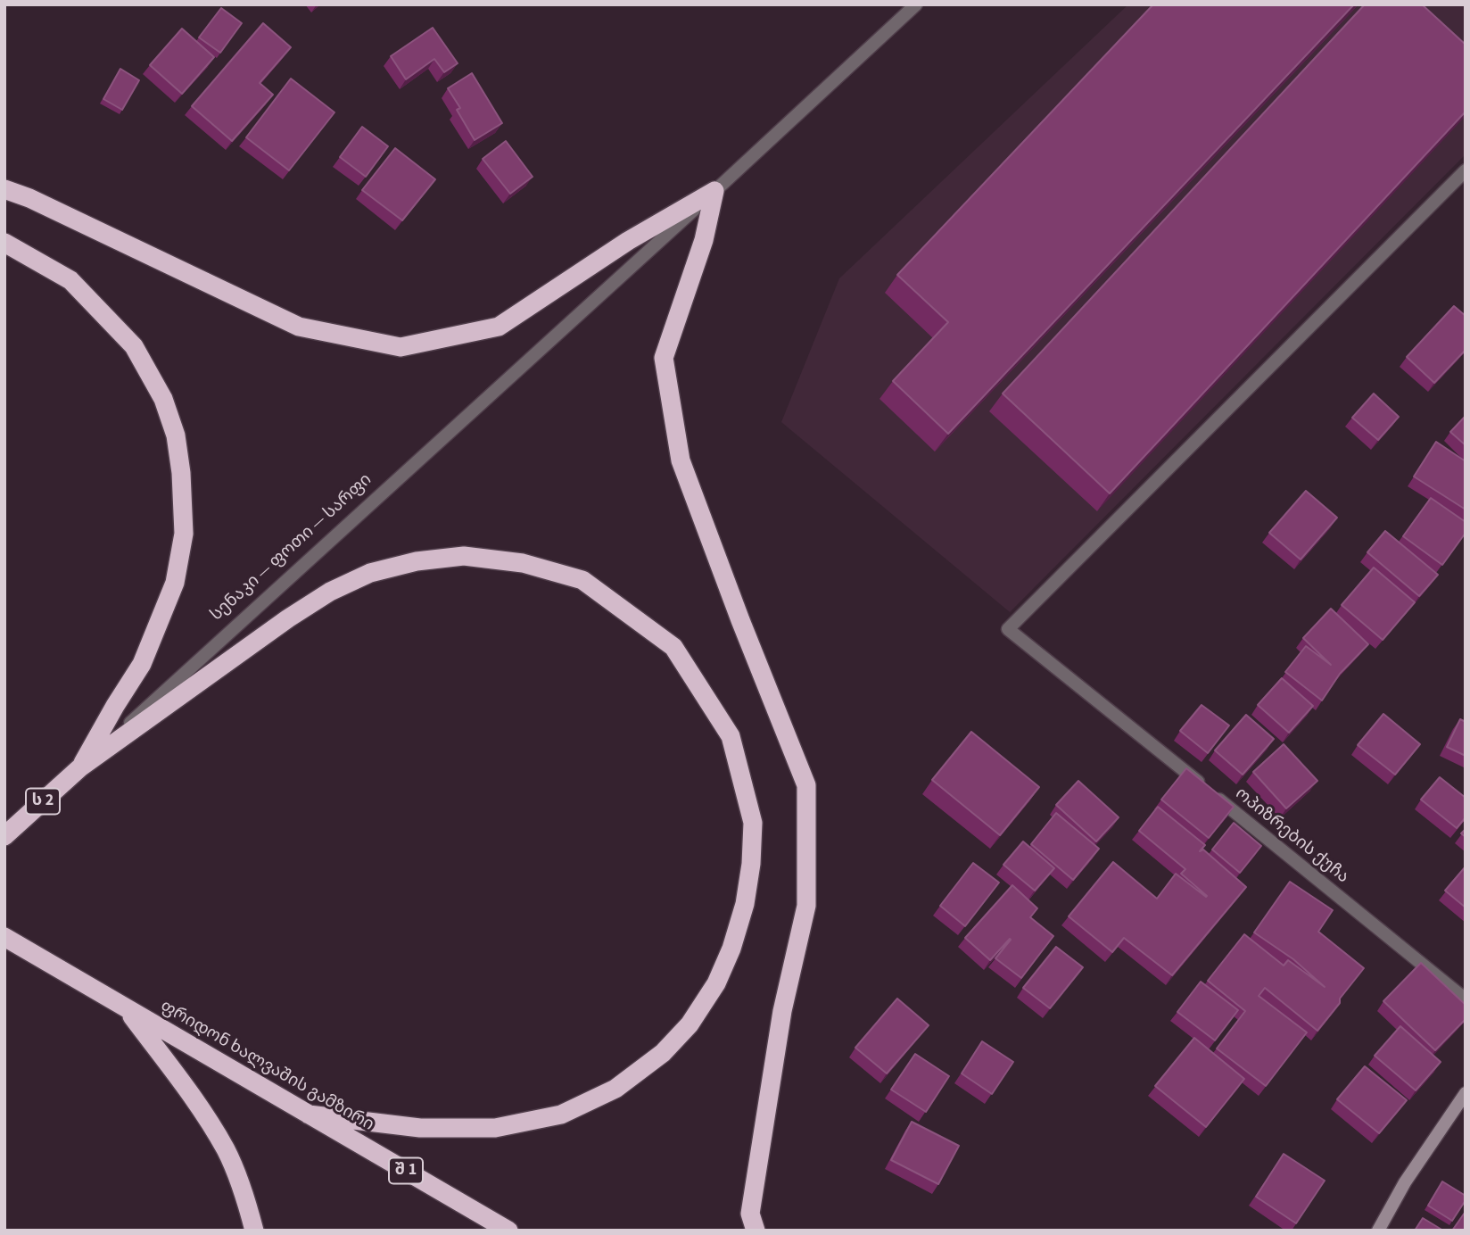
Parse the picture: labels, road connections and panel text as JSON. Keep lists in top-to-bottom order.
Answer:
{
  "streets": {
    "highway": [
      "სენაკი — ფოთი — სარფი",
      "ს 2",
      "ფრიდონ ხალვაშის გამზირი",
      "შ 1"
    ],
    "street": ["ოპიზრების ქუჩა"]
  },
  "crossings": [
    ["სენაკი — ფოთი — სარფი", "ს 2"]
  ]
}
